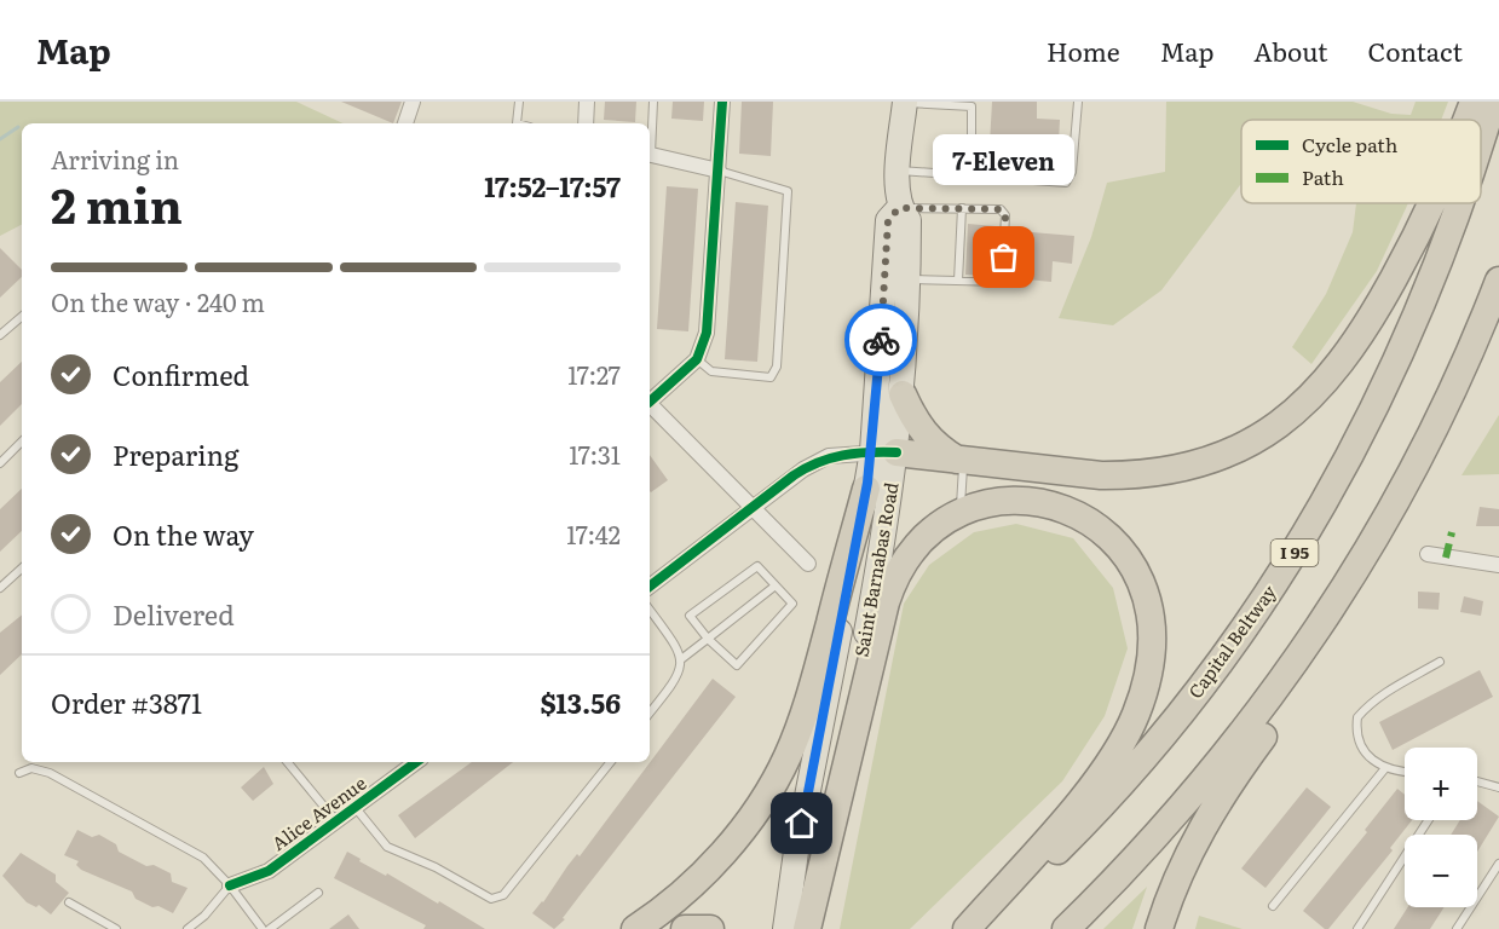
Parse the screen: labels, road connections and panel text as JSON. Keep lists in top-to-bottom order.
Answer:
{
  "streets": {
    "highway": ["I 95", "Capital Beltway"],
    "main road": ["Saint Barnabas Road"],
    "street": ["Alice Avenue"]
  },
  "places": ["7-Eleven"],
  "legend": ["Cycle path", "Path"],
  "page": {
    "header": "Map",
    "nav": [
      "Home",
      "Map",
      "About",
      "Contact"
    ],
    "heading": ["2 min", "Arriving in", "17:52–17:57"],
    "panel": ["Order #3871", "$13.56"],
    "bubble": "7-Eleven",
    "bar": "On the way · 240 m",
    "list": [
      ["Confirmed", "17:27"],
      ["Preparing", "17:31"],
      ["On the way", "17:42"],
      "Delivered"
    ],
    "map_buttons": ["+", "−"]
  }
}
